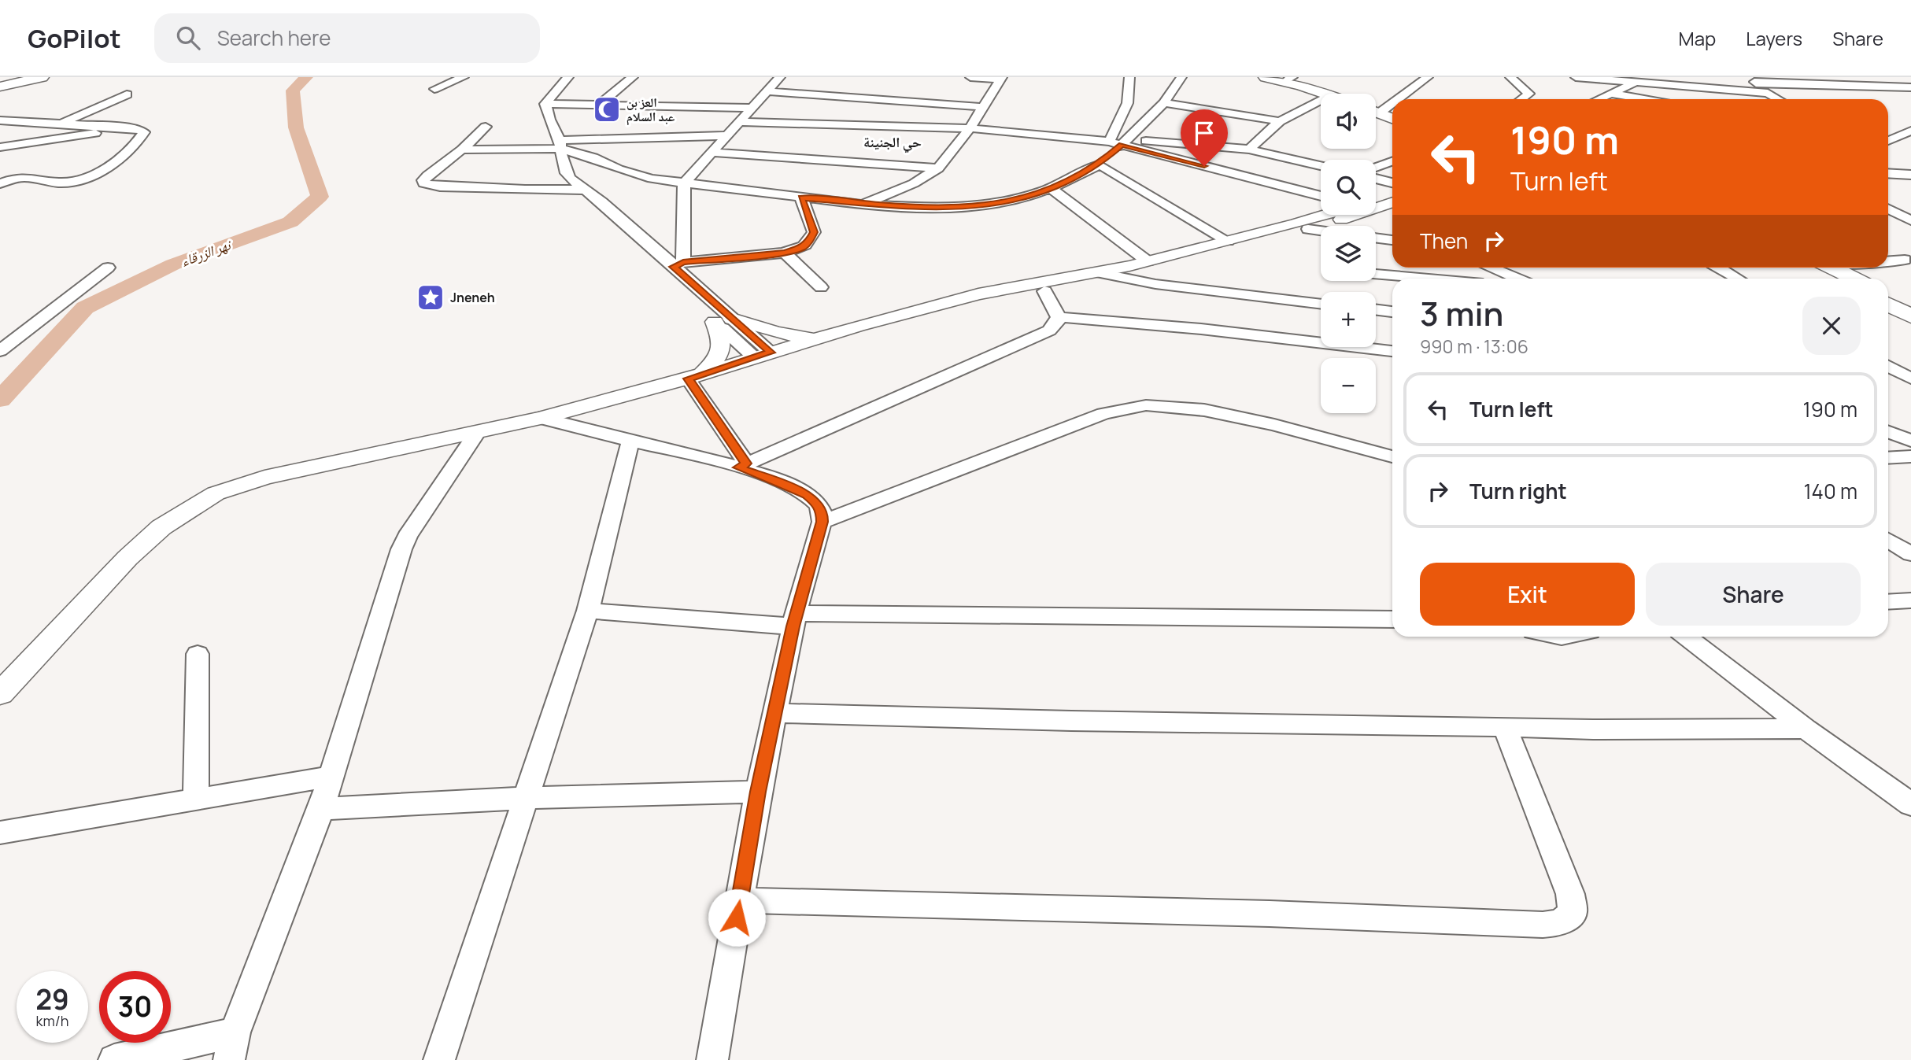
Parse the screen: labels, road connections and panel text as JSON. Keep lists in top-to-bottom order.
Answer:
{
  "districts": ["حي الجنينة"],
  "water": ["نهر الزرقاء"],
  "places": {
    "mosque": ["العز بن عبد السلام"],
    "place": ["Jneneh"]
  },
  "page": {
    "header": "GoPilot",
    "search": "Search here",
    "nav": ["Map", "Layers", "Share"],
    "map_buttons": ["+", "−"],
    "turn": ["190 m", "Turn left"],
    "then": "Then",
    "heading": ["3 min", "990 m · 13:06"],
    "list": [
      {
        "name": "Turn left",
        "value": "190 m"
      },
      {
        "name": "Turn right",
        "value": "140 m"
      }
    ],
    "buttons": ["Exit", "Share"],
    "speed": "29 km/h",
    "limit": "30"
  }
}
